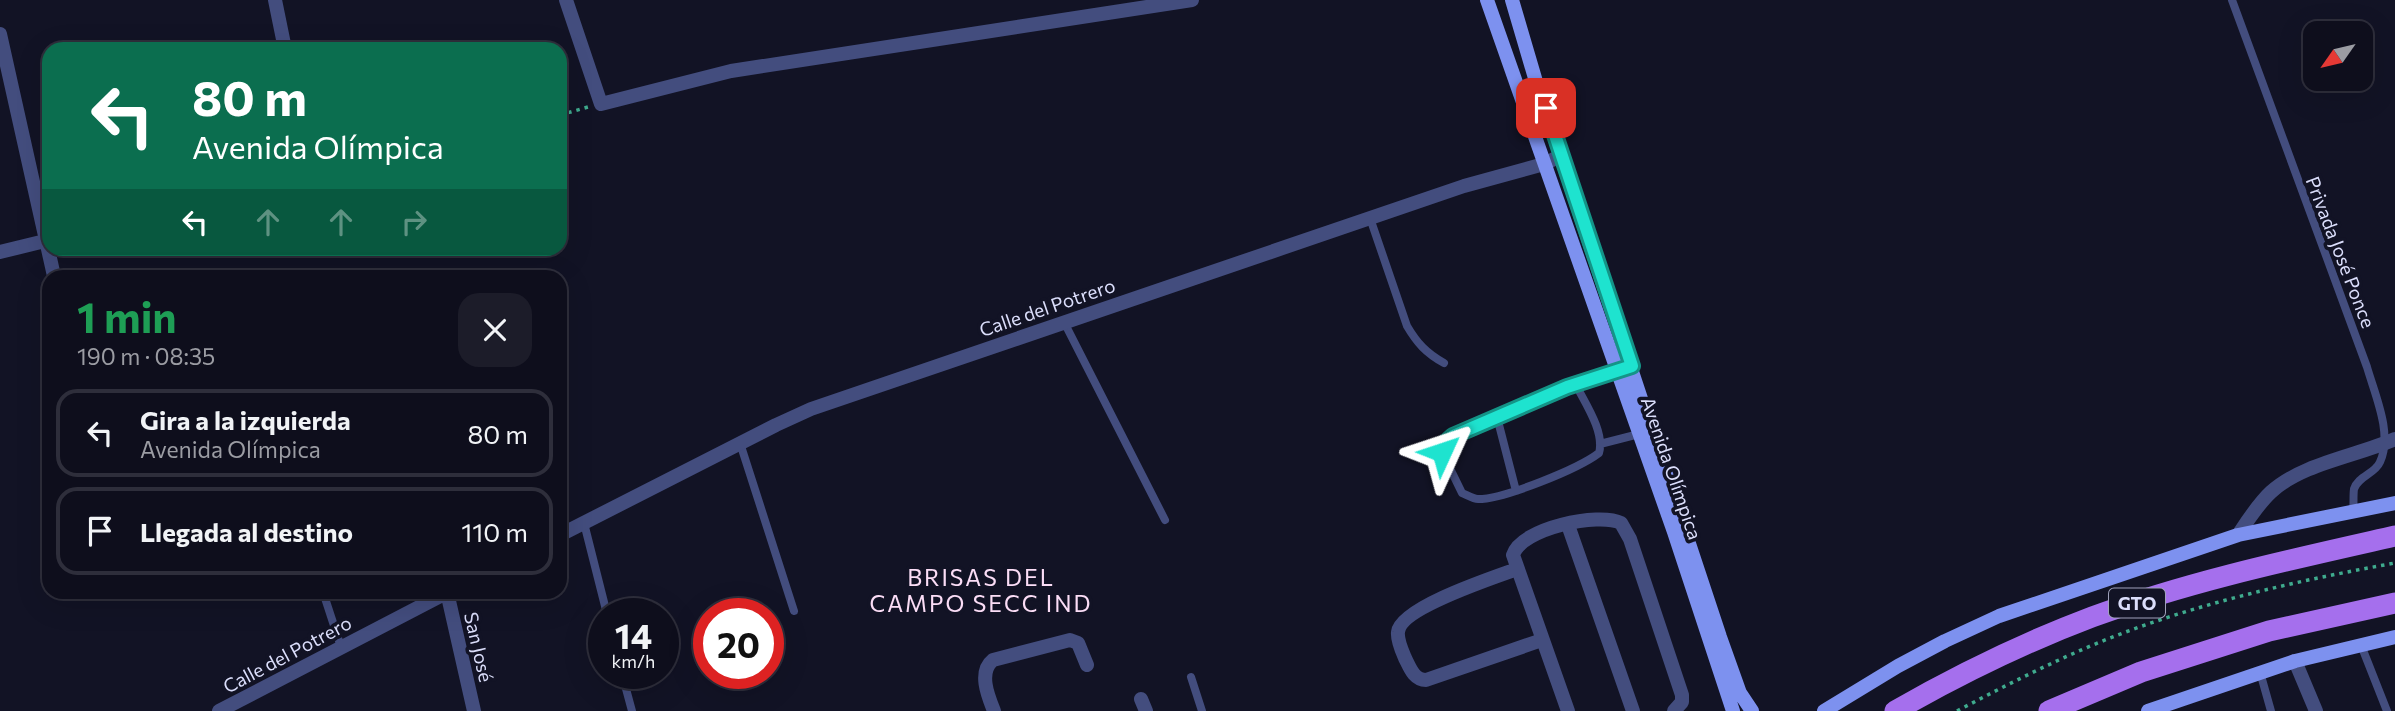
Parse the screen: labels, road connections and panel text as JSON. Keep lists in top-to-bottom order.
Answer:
{
  "streets": {
    "main road": ["GTO"],
    "street": ["Calle del Potrero", "Avenida Olímpica", "San José"],
    "lane": ["Privada José Ponce"]
  },
  "crossings": [
    ["Calle del Potrero", "Avenida Olímpica"]
  ],
  "districts": ["BRISAS DEL CAMPO SECC IND"],
  "north": "bottom left",
  "page": {
    "turn": ["80 m", "Avenida Olímpica"],
    "heading": ["1 min", "190 m · 08:35"],
    "list": [
      {
        "name": "Gira a la izquierda",
        "note": "Avenida Olímpica",
        "value": "80 m"
      },
      {
        "name": "Llegada al destino",
        "value": "110 m"
      }
    ],
    "speed": "14 km/h",
    "limit": "20"
  }
}
